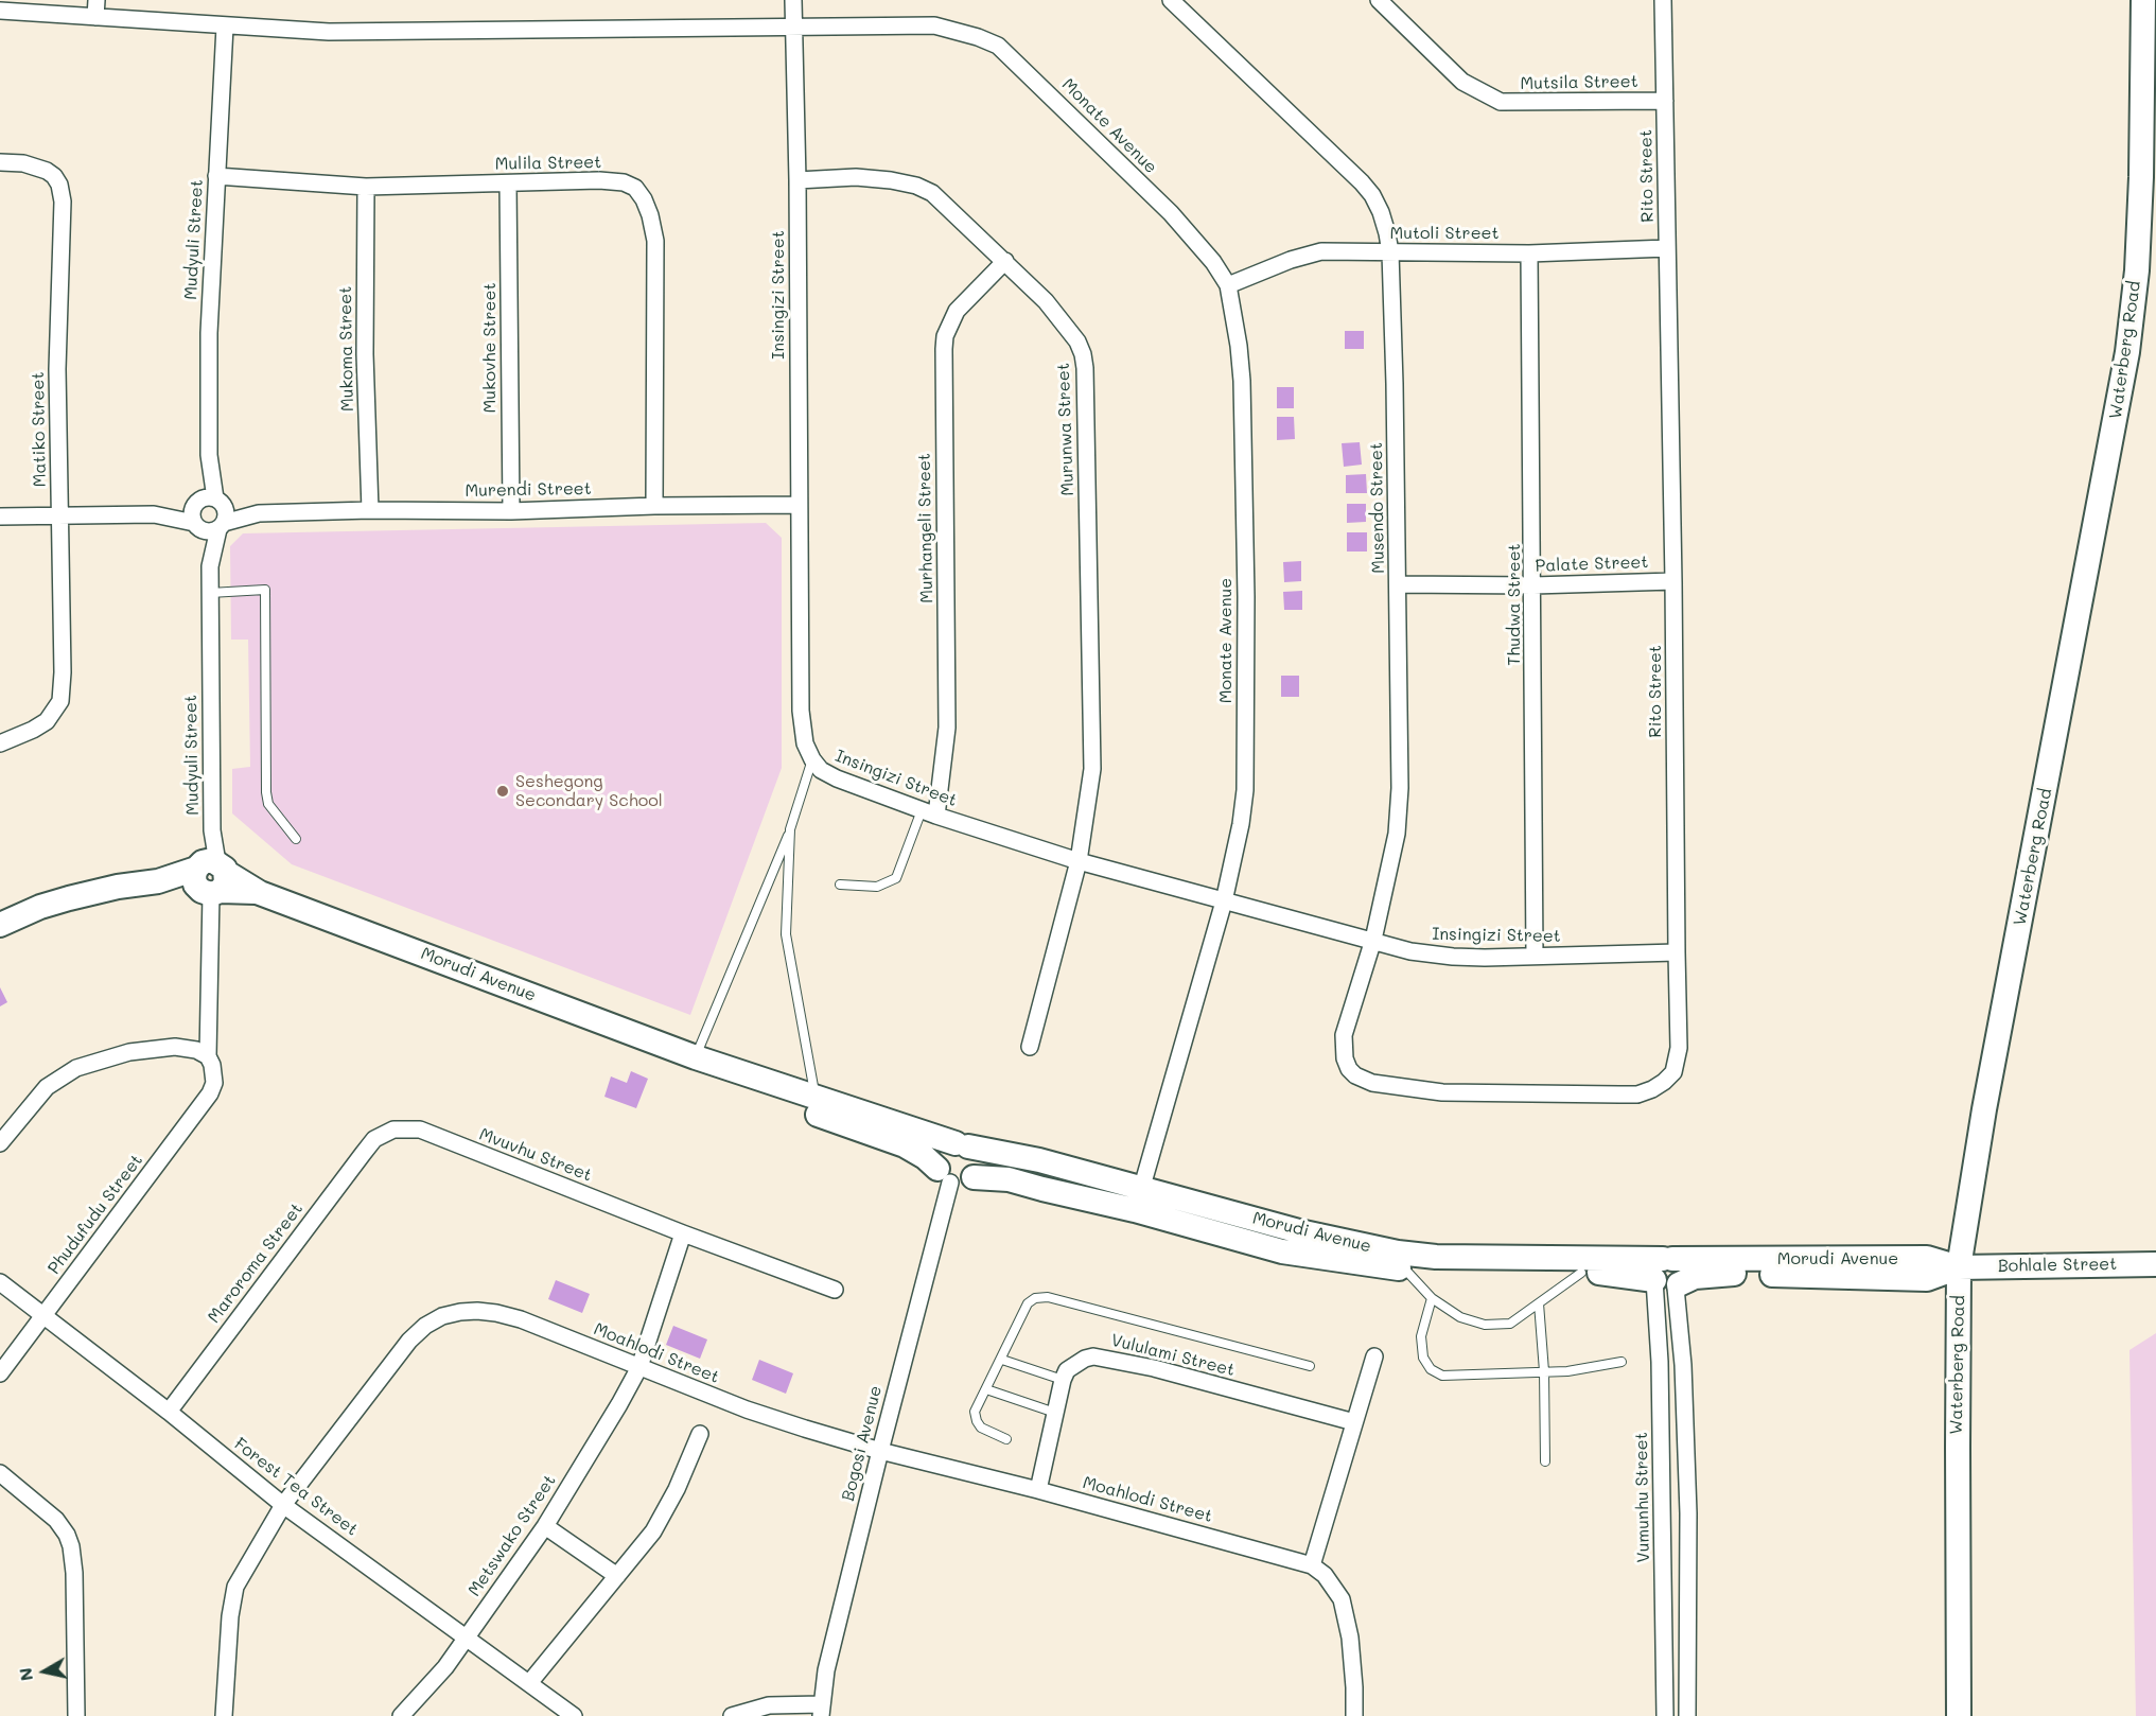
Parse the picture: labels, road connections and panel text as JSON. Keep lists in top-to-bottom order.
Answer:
{
  "streets": {
    "street": [
      "Mutsila Street",
      "Monate Avenue",
      "Mulila Street",
      "Rito Street",
      "Mutoli Street",
      "Mudyuli Street",
      "Insingizi Street",
      "Mukovhe Street",
      "Mukoma Street",
      "Waterberg Road",
      "Matiko Street",
      "Murunwa Street",
      "Murendi Street",
      "Musendo Street",
      "Murhangeli Street",
      "Palate Street",
      "Thudwa Street",
      "Morudi Avenue",
      "Mvuvhu Street",
      "Phudufudu Street",
      "Maroroma Street",
      "Bohlale Street",
      "Moahlodi Street",
      "Vululami Street",
      "Bogosi Avenue",
      "Forest Tea Street",
      "Vumunhu Street",
      "Metswako Street"
    ]
  },
  "crossings": [
    ["Mutsila Street", "Rito Street"],
    ["Monate Avenue", "Mutoli Street"],
    ["Monate Avenue", "Mudyuli Street"],
    ["Monate Avenue", "Insingizi Street"],
    ["Monate Avenue", "Morudi Avenue"],
    ["Mulila Street", "Mudyuli Street"],
    ["Mulila Street", "Mukovhe Street"],
    ["Mulila Street", "Mukoma Street"],
    ["Mulila Street", "Murendi Street"],
    ["Rito Street", "Mutoli Street"],
    ["Rito Street", "Insingizi Street"],
    ["Rito Street", "Musendo Street"],
    ["Rito Street", "Palate Street"],
    ["Mutoli Street", "Musendo Street"],
    ["Mutoli Street", "Thudwa Street"],
    ["Mudyuli Street", "Murendi Street"],
    ["Mudyuli Street", "Morudi Avenue"],
    ["Mudyuli Street", "Phudufudu Street"],
    ["Insingizi Street", "Murunwa Street"],
    ["Insingizi Street", "Murendi Street"],
    ["Insingizi Street", "Musendo Street"],
    ["Insingizi Street", "Murhangeli Street"],
    ["Insingizi Street", "Thudwa Street"],
    ["Mukovhe Street", "Murendi Street"],
    ["Mukoma Street", "Murendi Street"],
    ["Waterberg Road", "Bohlale Street"],
    ["Murunwa Street", "Murhangeli Street"],
    ["Musendo Street", "Palate Street"],
    ["Palate Street", "Thudwa Street"],
    ["Morudi Avenue", "Bohlale Street"],
    ["Morudi Avenue", "Bogosi Avenue"],
    ["Morudi Avenue", "Vumunhu Street"],
    ["Mvuvhu Street", "Maroroma Street"],
    ["Phudufudu Street", "Forest Tea Street"],
    ["Maroroma Street", "Forest Tea Street"],
    ["Moahlodi Street", "Bogosi Avenue"],
    ["Moahlodi Street", "Forest Tea Street"],
    ["Moahlodi Street", "Metswako Street"],
    ["Forest Tea Street", "Metswako Street"]
  ],
  "places": ["Seshegong Secondary School"],
  "north": "left"
}
